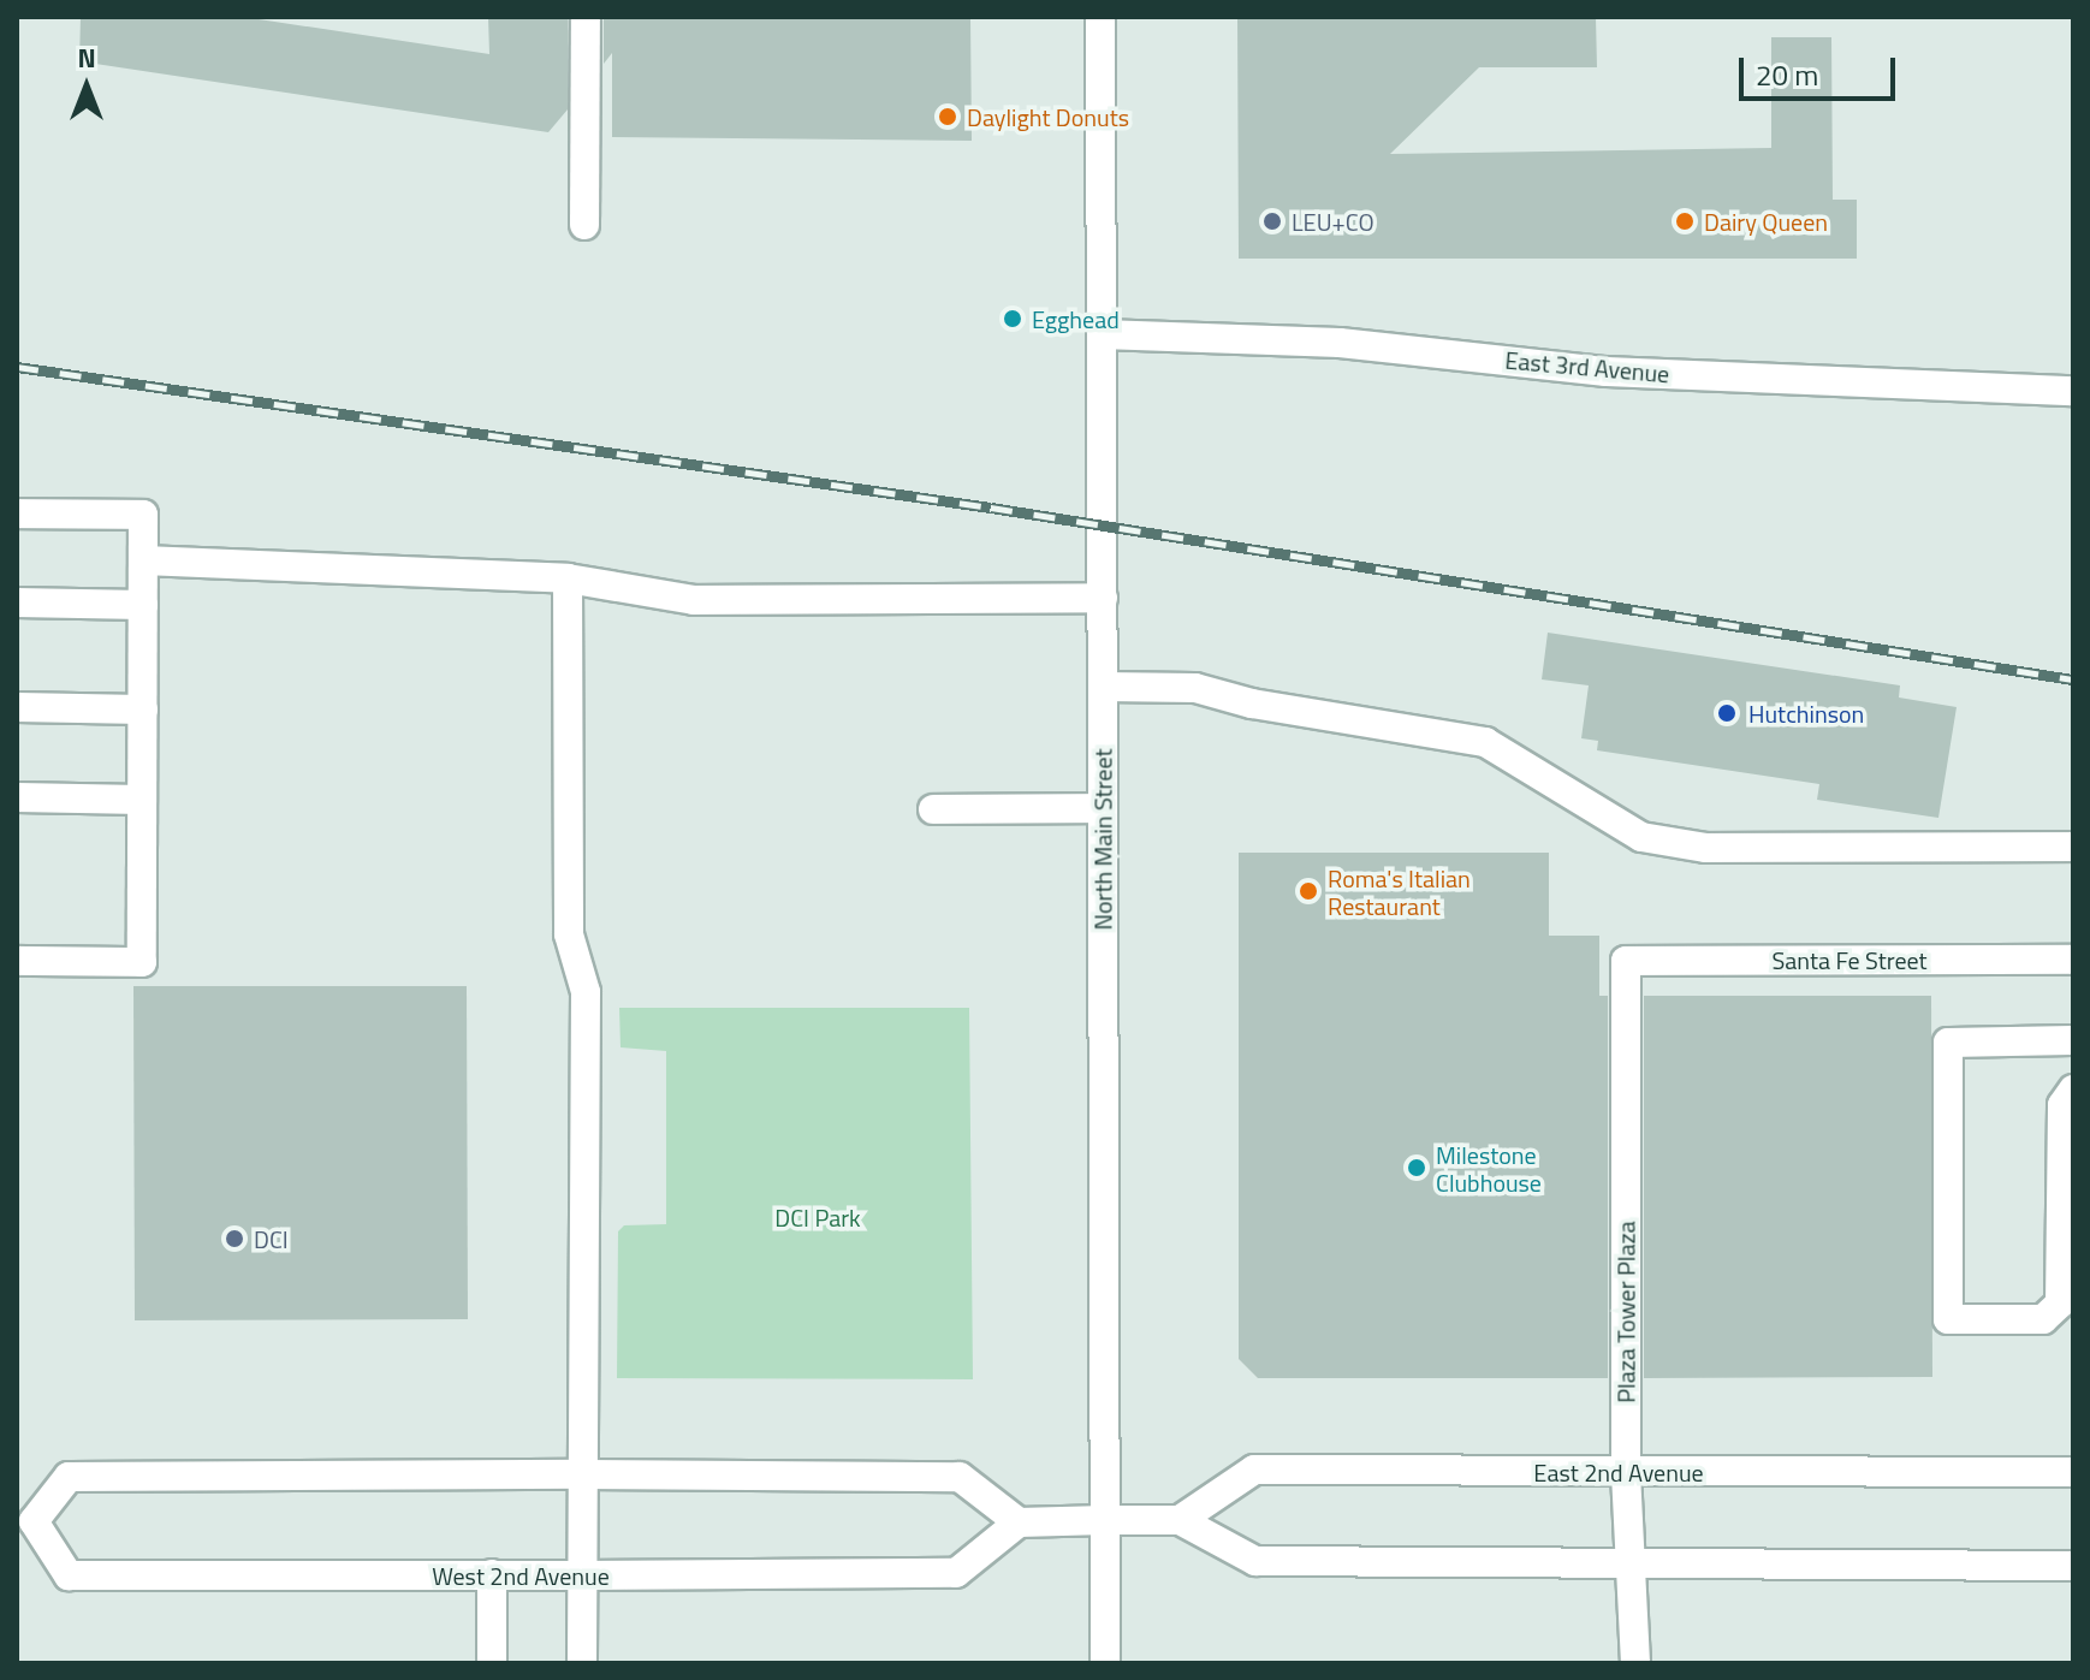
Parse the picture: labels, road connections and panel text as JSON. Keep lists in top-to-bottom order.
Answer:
{
  "streets": {
    "street": [
      "East 3rd Avenue",
      "North Main Street",
      "Santa Fe Street",
      "Plaza Tower Plaza",
      "East 2nd Avenue",
      "West 2nd Avenue"
    ]
  },
  "crossings": [
    ["East 3rd Avenue", "North Main Street"],
    ["Santa Fe Street", "Plaza Tower Plaza"],
    ["Plaza Tower Plaza", "East 2nd Avenue"]
  ],
  "parks": ["DCI Park"],
  "places": [
    "Daylight Donuts",
    "LEU+CO",
    "Dairy Queen",
    "Egghead",
    "Hutchinson",
    "Roma's Italian Restaurant",
    "Milestone Clubhouse",
    "DCI"
  ],
  "scale_bar": "20 m",
  "north": "top"
}
